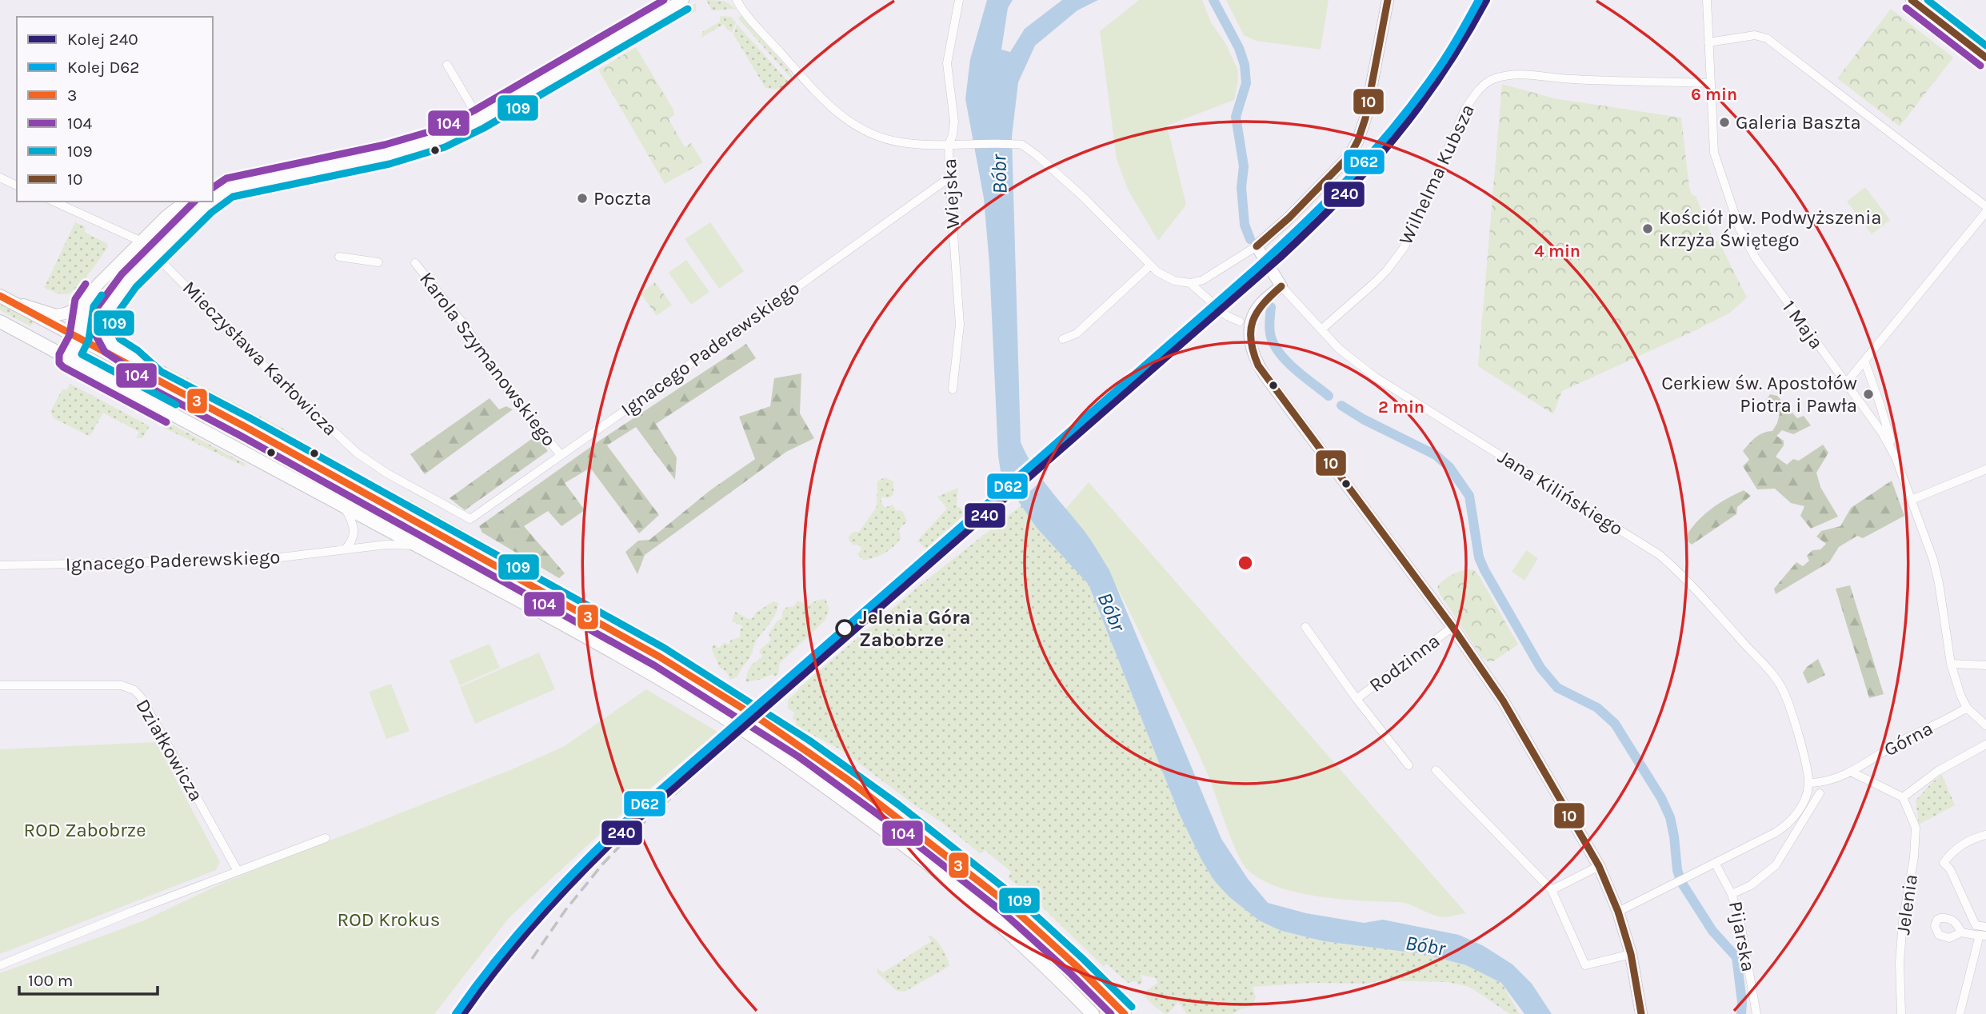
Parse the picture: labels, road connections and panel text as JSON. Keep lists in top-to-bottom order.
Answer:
{
  "streets": {
    "street": [
      "Wilhelma Kubsza",
      "Wiejska",
      "1 Maja",
      "Ignacego Paderewskiego",
      "Mieczysława Karłowicza",
      "Karola Szymanowskiego",
      "Jana Kilińskiego",
      "Rodzinna",
      "Górna",
      "Działkowicza",
      "Jelenia",
      "Pijarska"
    ]
  },
  "crossings": [
    ["Wilhelma Kubsza", "1 Maja"],
    ["Wilhelma Kubsza", "Jana Kilińskiego"],
    ["Wiejska", "Ignacego Paderewskiego"],
    ["1 Maja", "Górna"],
    ["Ignacego Paderewskiego", "Mieczysława Karłowicza"],
    ["Ignacego Paderewskiego", "Karola Szymanowskiego"]
  ],
  "water": ["Bóbr"],
  "parks": ["ROD Zabobrze", "ROD Krokus"],
  "places": [
    "Galeria Baszta",
    "Poczta",
    "Kościół pw. Podwyższenia Krzyża Świętego",
    "Cerkiew św. Apostołów Piotra i Pawła",
    "Jelenia Góra Zabobrze"
  ],
  "lines": [
    "rail line 240",
    "rail line D62",
    "transit line 104",
    "transit line 109",
    "transit line 10",
    "transit line 3"
  ],
  "legend": [
    "Kolej 240",
    "Kolej D62",
    "3",
    "104",
    "109",
    "10"
  ],
  "scale_bar": "100 m",
  "rings": ["6 min", "4 min", "2 min"]
}
